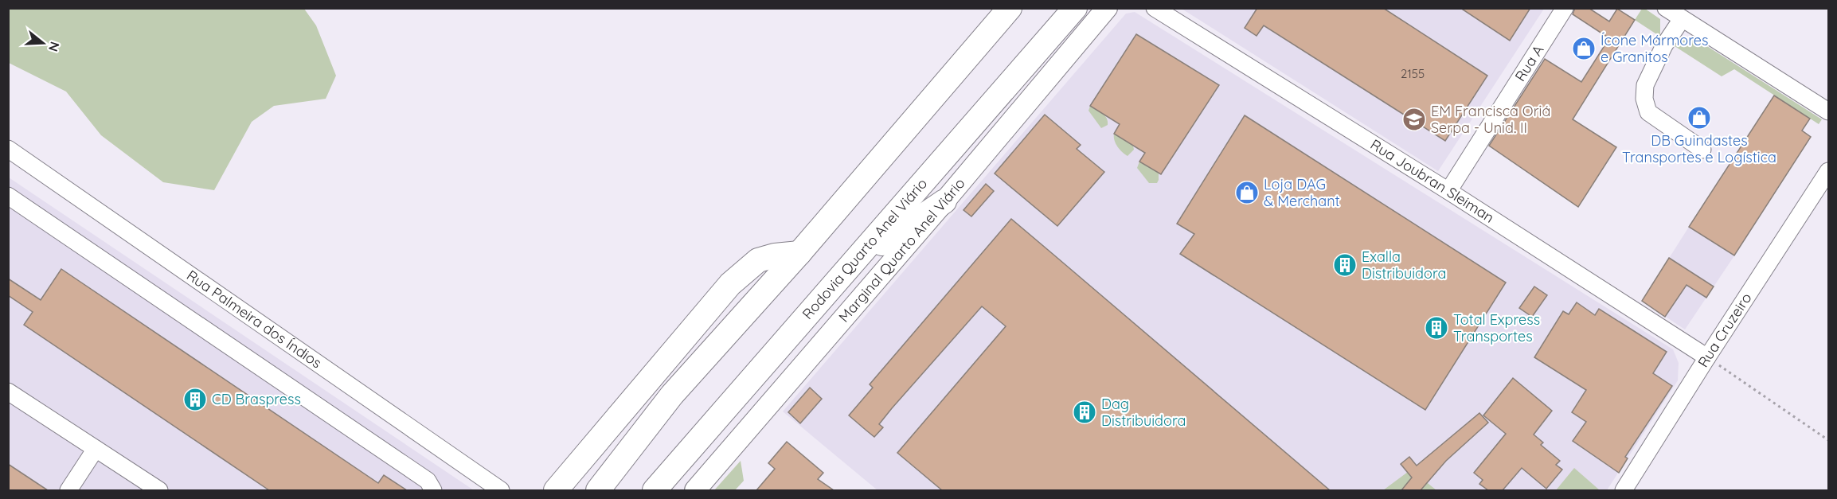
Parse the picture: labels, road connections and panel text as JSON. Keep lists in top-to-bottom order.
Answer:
{
  "streets": {
    "highway": ["Rodovia Quarto Anel Viário"],
    "main road": ["Marginal Quarto Anel Viário"],
    "street": [
      "Rua A",
      "Rua Joubran Sleiman",
      "Rua Palmeira dos Índios",
      "Rua Cruzeiro"
    ]
  },
  "crossings": [
    ["Rua A", "Rua Joubran Sleiman"],
    ["Rua Joubran Sleiman", "Rua Cruzeiro"]
  ],
  "places": {
    "shop": ["Ícone Mármores e Granitos", "DB Guindastes Transportes e Logística", "Loja DAG & Merchant"],
    "school or university": ["EM Francisca Oriá Serpa - Unid. II"],
    "building": [
      "Exalla Distribuidora",
      "Total Express Transportes",
      "CD Braspress",
      "Dag Distribuidora"
    ]
  },
  "house_numbers": ["2155"],
  "north": "right"
}
